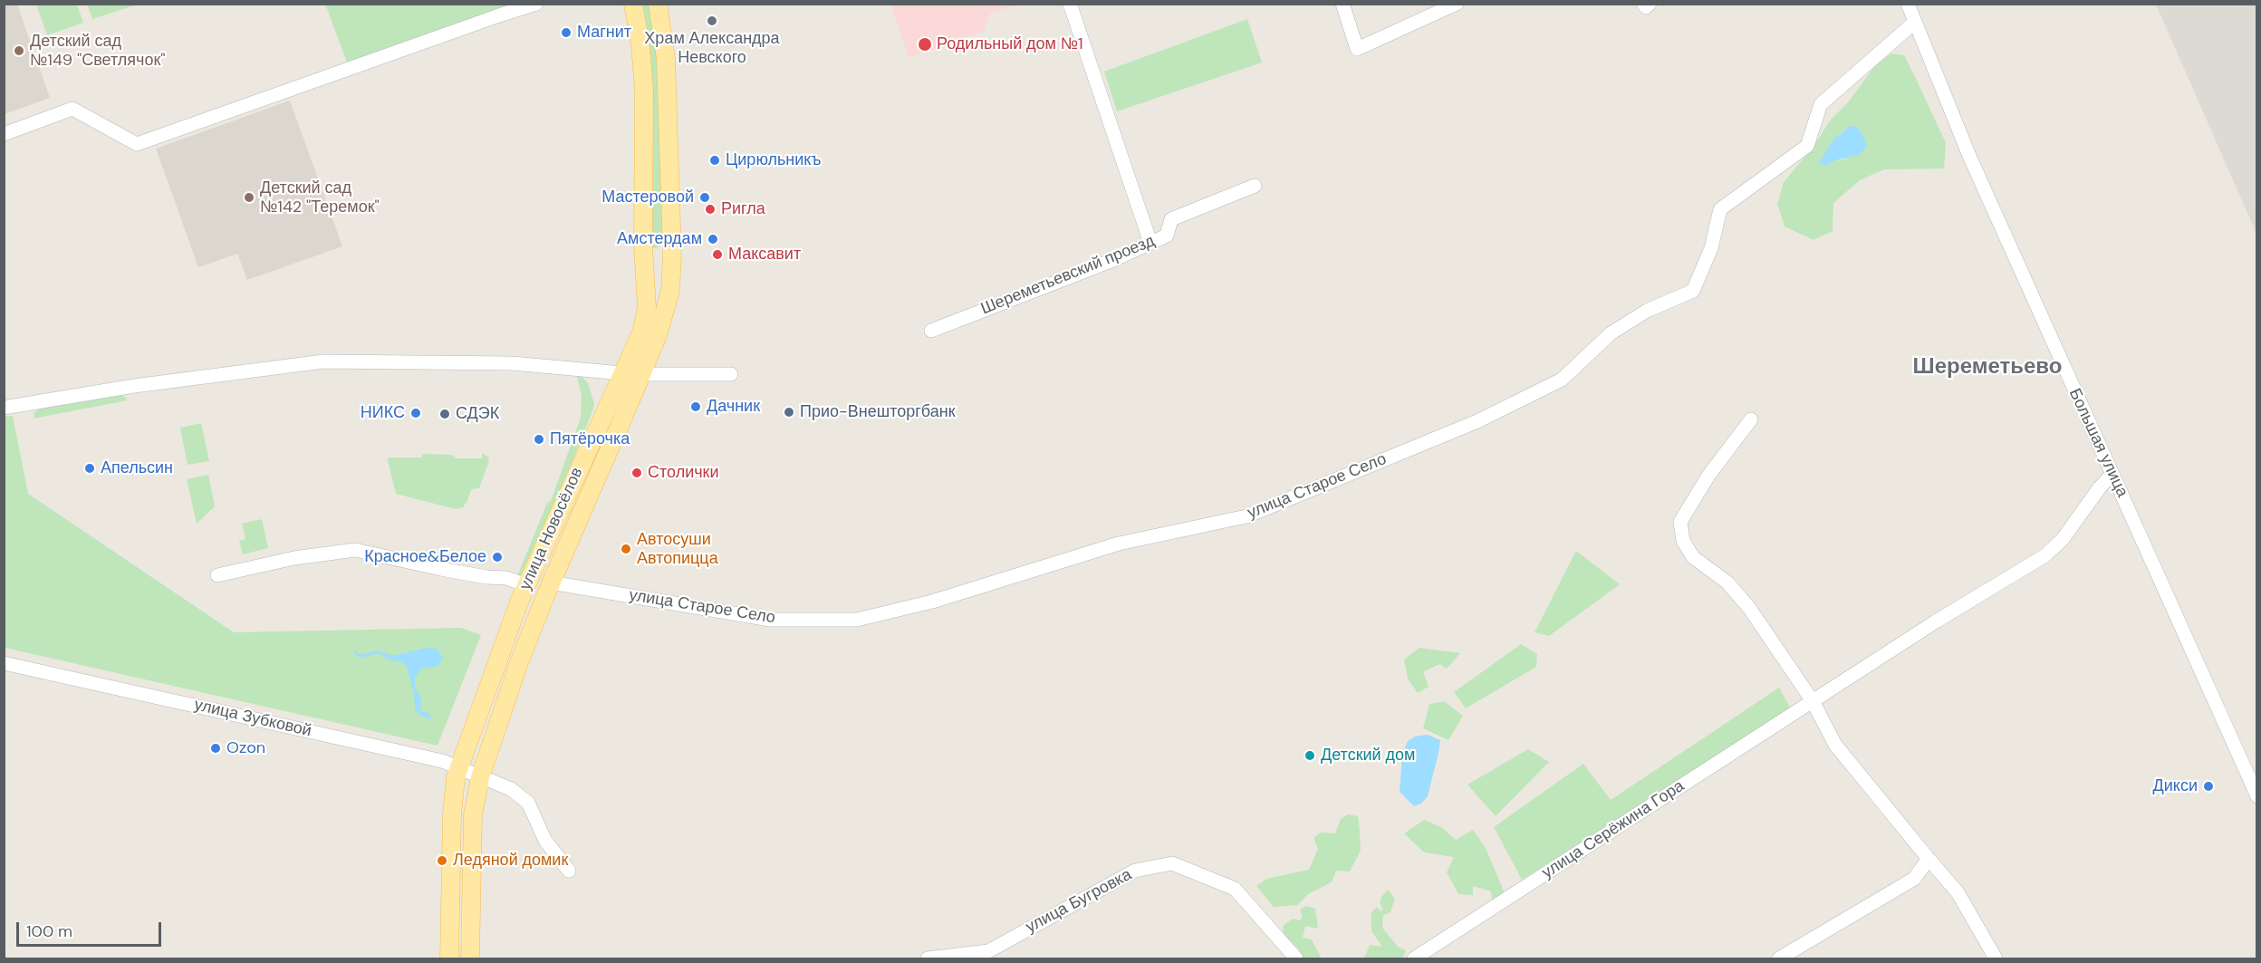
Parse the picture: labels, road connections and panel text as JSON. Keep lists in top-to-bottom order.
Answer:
{
  "streets": {
    "main road": ["улица Новосёлов"],
    "street": [
      "Шереметьевский проезд",
      "Большая улица",
      "улица Старое Село",
      "улица Зубковой",
      "улица Серёжина Гора",
      "улица Бугровка"
    ]
  },
  "crossings": [
    ["Большая улица", "улица Старое Село"],
    ["Большая улица", "улица Серёжина Гора"],
    ["улица Старое Село", "улица Новосёлов"],
    ["улица Новосёлов", "улица Зубковой"]
  ],
  "districts": ["Шереметьево"],
  "places": [
    "Храм Александра Невского",
    "Магнит",
    "Родильный дом №1",
    "Детский сад №149 \"Светлячок\"",
    "Цирюльникъ",
    "Детский сад №142 \"Теремок\"",
    "Мастеровой",
    "Ригла",
    "Амстердам",
    "Максавит",
    "Дачник",
    "Прио-Внешторгбанк",
    "НИКС",
    "СДЭК",
    "Пятёрочка",
    "Апельсин",
    "Столички",
    "Автосуши Автопицца",
    "Красное&Белое",
    "Ozon",
    "Детский дом",
    "Дикси",
    "Ледяной домик"
  ],
  "scale_bar": "100 m"
}
